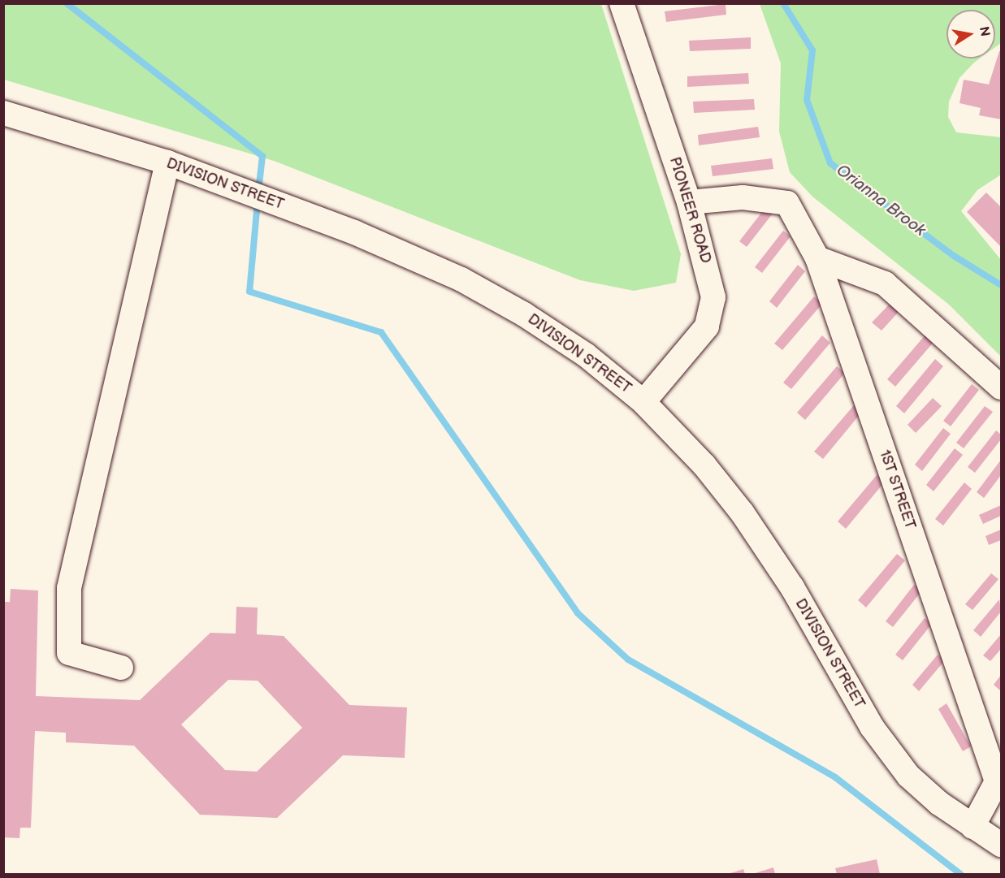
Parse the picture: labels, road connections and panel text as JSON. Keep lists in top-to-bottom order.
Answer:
{
  "streets": {
    "street": ["DIVISION STREET", "PIONEER ROAD", "1ST STREET"]
  },
  "crossings": [
    ["DIVISION STREET", "PIONEER ROAD"],
    ["PIONEER ROAD", "1ST STREET"]
  ],
  "water": ["Orianna Brook"],
  "north": "right"
}
